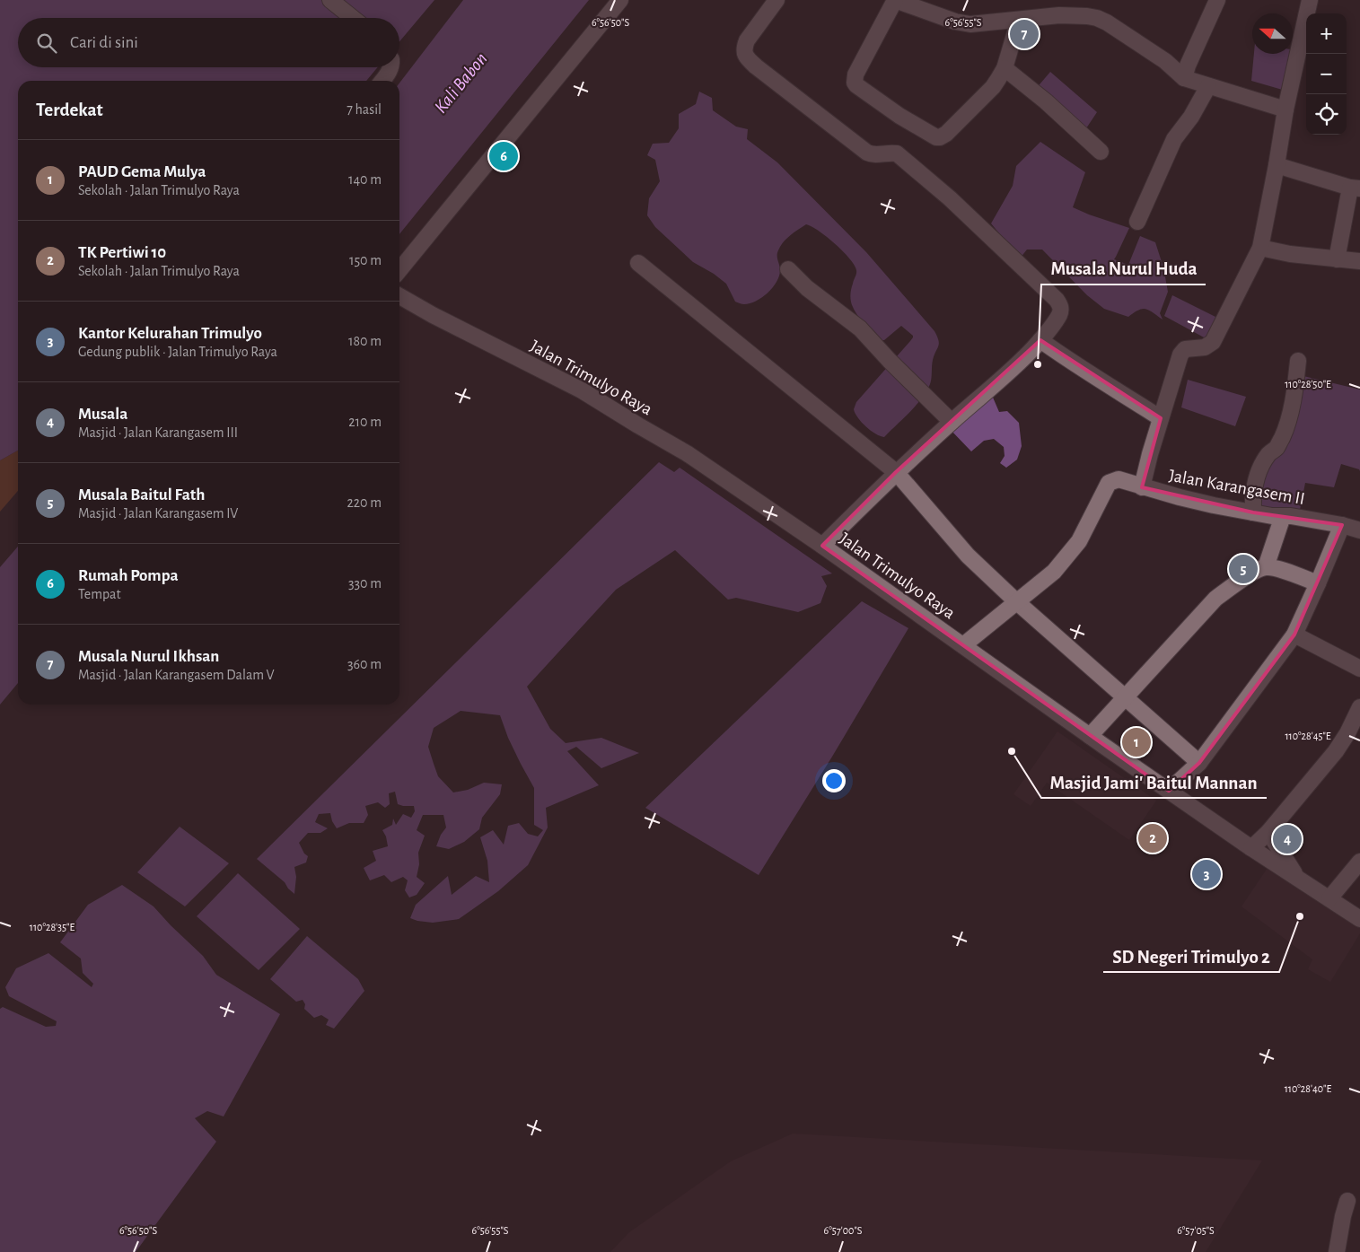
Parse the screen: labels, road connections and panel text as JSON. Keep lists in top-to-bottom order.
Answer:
{
  "streets": {
    "street": ["Jalan Trimulyo Raya", "Jalan Karangasem II"]
  },
  "water": ["Kali Babon"],
  "places": ["Musala Nurul Huda", "Masjid Jami' Baitul Mannan", "SD Negeri Trimulyo 2"],
  "north": "left",
  "page": {
    "map_buttons": ["+", "−"],
    "pins": [
      "7",
      "6",
      "5",
      "1",
      "2",
      "4",
      "3"
    ],
    "search": "Cari di sini",
    "heading": ["Terdekat", "7 hasil"],
    "list": [
      {
        "mark": "1",
        "name": "PAUD Gema Mulya",
        "note": "Sekolah · Jalan Trimulyo Raya",
        "value": "140 m"
      },
      {
        "mark": "2",
        "name": "TK Pertiwi 10",
        "note": "Sekolah · Jalan Trimulyo Raya",
        "value": "150 m"
      },
      {
        "mark": "3",
        "name": "Kantor Kelurahan Trimulyo",
        "note": "Gedung publik · Jalan Trimulyo Raya",
        "value": "180 m"
      },
      {
        "mark": "4",
        "name": "Musala",
        "note": "Masjid · Jalan Karangasem III",
        "value": "210 m"
      },
      {
        "mark": "5",
        "name": "Musala Baitul Fath",
        "note": "Masjid · Jalan Karangasem IV",
        "value": "220 m"
      },
      {
        "mark": "6",
        "name": "Rumah Pompa",
        "note": "Tempat",
        "value": "330 m"
      },
      {
        "mark": "7",
        "name": "Musala Nurul Ikhsan",
        "note": "Masjid · Jalan Karangasem Dalam V",
        "value": "360 m"
      }
    ]
  },
  "coordinates": [
    "6°56'50\"S",
    "6°56'55\"S",
    "110°28'50\"E",
    "110°28'45\"E",
    "110°28'35\"E",
    "110°28'40\"E",
    "6°57'00\"S",
    "6°57'05\"S"
  ]
}
